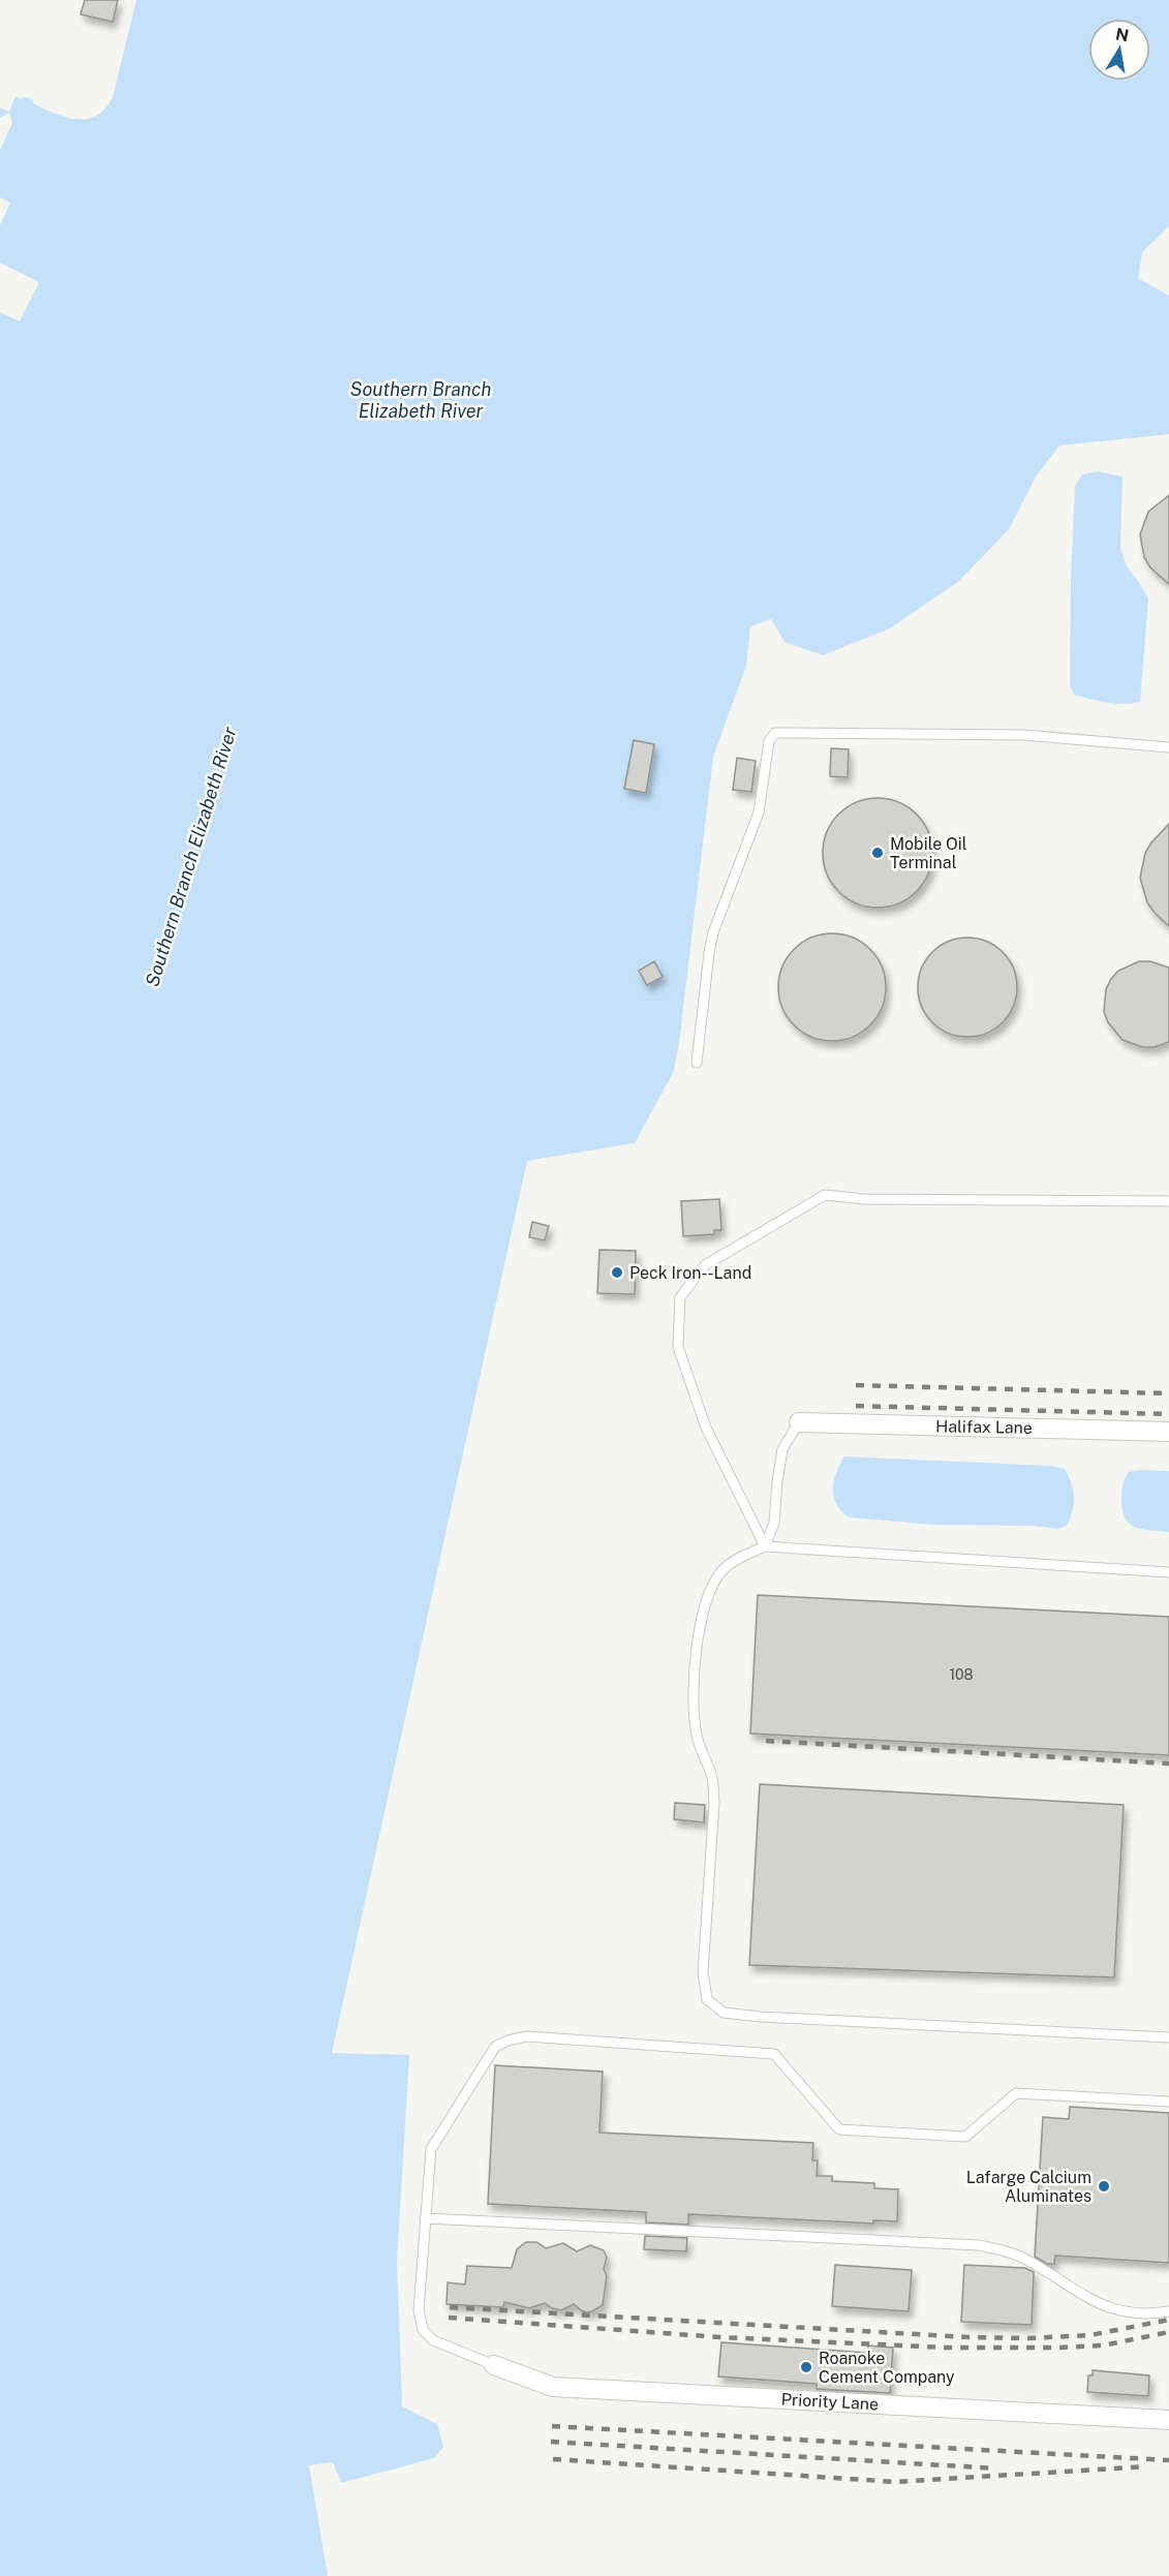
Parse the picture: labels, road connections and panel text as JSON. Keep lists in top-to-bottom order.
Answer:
{
  "streets": {
    "street": ["Halifax Lane", "Priority Lane"]
  },
  "water": ["Southern Branch Elizabeth River"],
  "places": [
    "Mobile Oil Terminal",
    "Peck Iron--Land",
    "Lafarge Calcium Aluminates",
    "Roanoke Cement Company"
  ],
  "house_numbers": ["108"],
  "north": "top"
}
